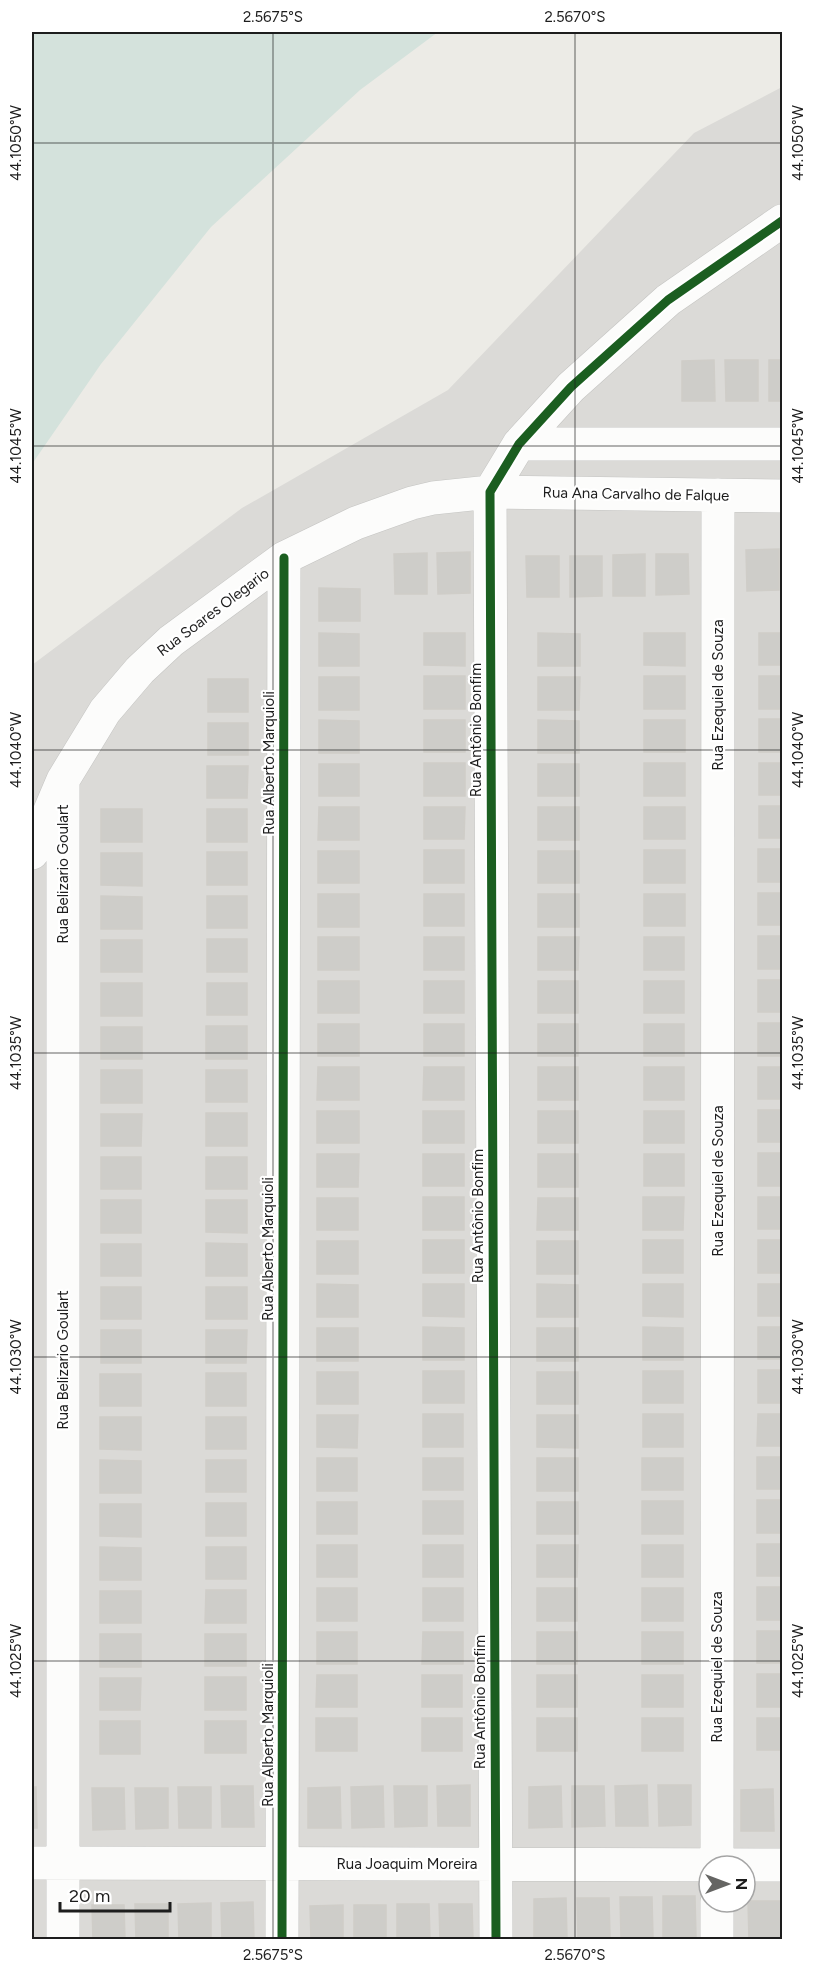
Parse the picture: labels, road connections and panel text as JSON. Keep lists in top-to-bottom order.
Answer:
{
  "streets": {
    "street": [
      "Rua Ana Carvalho de Falque",
      "Rua Soares Olegario",
      "Rua Ezequiel de Souza",
      "Rua Antônio Bonfim",
      "Rua Alberto Marquioli",
      "Rua Belizario Goulart",
      "Rua Joaquim Moreira"
    ]
  },
  "crossings": [
    ["Rua Ana Carvalho de Falque", "Rua Soares Olegario"],
    ["Rua Ana Carvalho de Falque", "Rua Ezequiel de Souza"],
    ["Rua Ana Carvalho de Falque", "Rua Antônio Bonfim"],
    ["Rua Soares Olegario", "Rua Antônio Bonfim"],
    ["Rua Soares Olegario", "Rua Alberto Marquioli"],
    ["Rua Soares Olegario", "Rua Belizario Goulart"],
    ["Rua Antônio Bonfim", "Rua Joaquim Moreira"],
    ["Rua Alberto Marquioli", "Rua Joaquim Moreira"],
    ["Rua Belizario Goulart", "Rua Joaquim Moreira"]
  ],
  "scale_bar": "20 m",
  "north": "right",
  "coordinates": [
    "2.5675°S",
    "2.5670°S",
    "44.1050°W",
    "44.1045°W",
    "44.1040°W",
    "44.1035°W",
    "44.1030°W",
    "44.1025°W"
  ]
}
